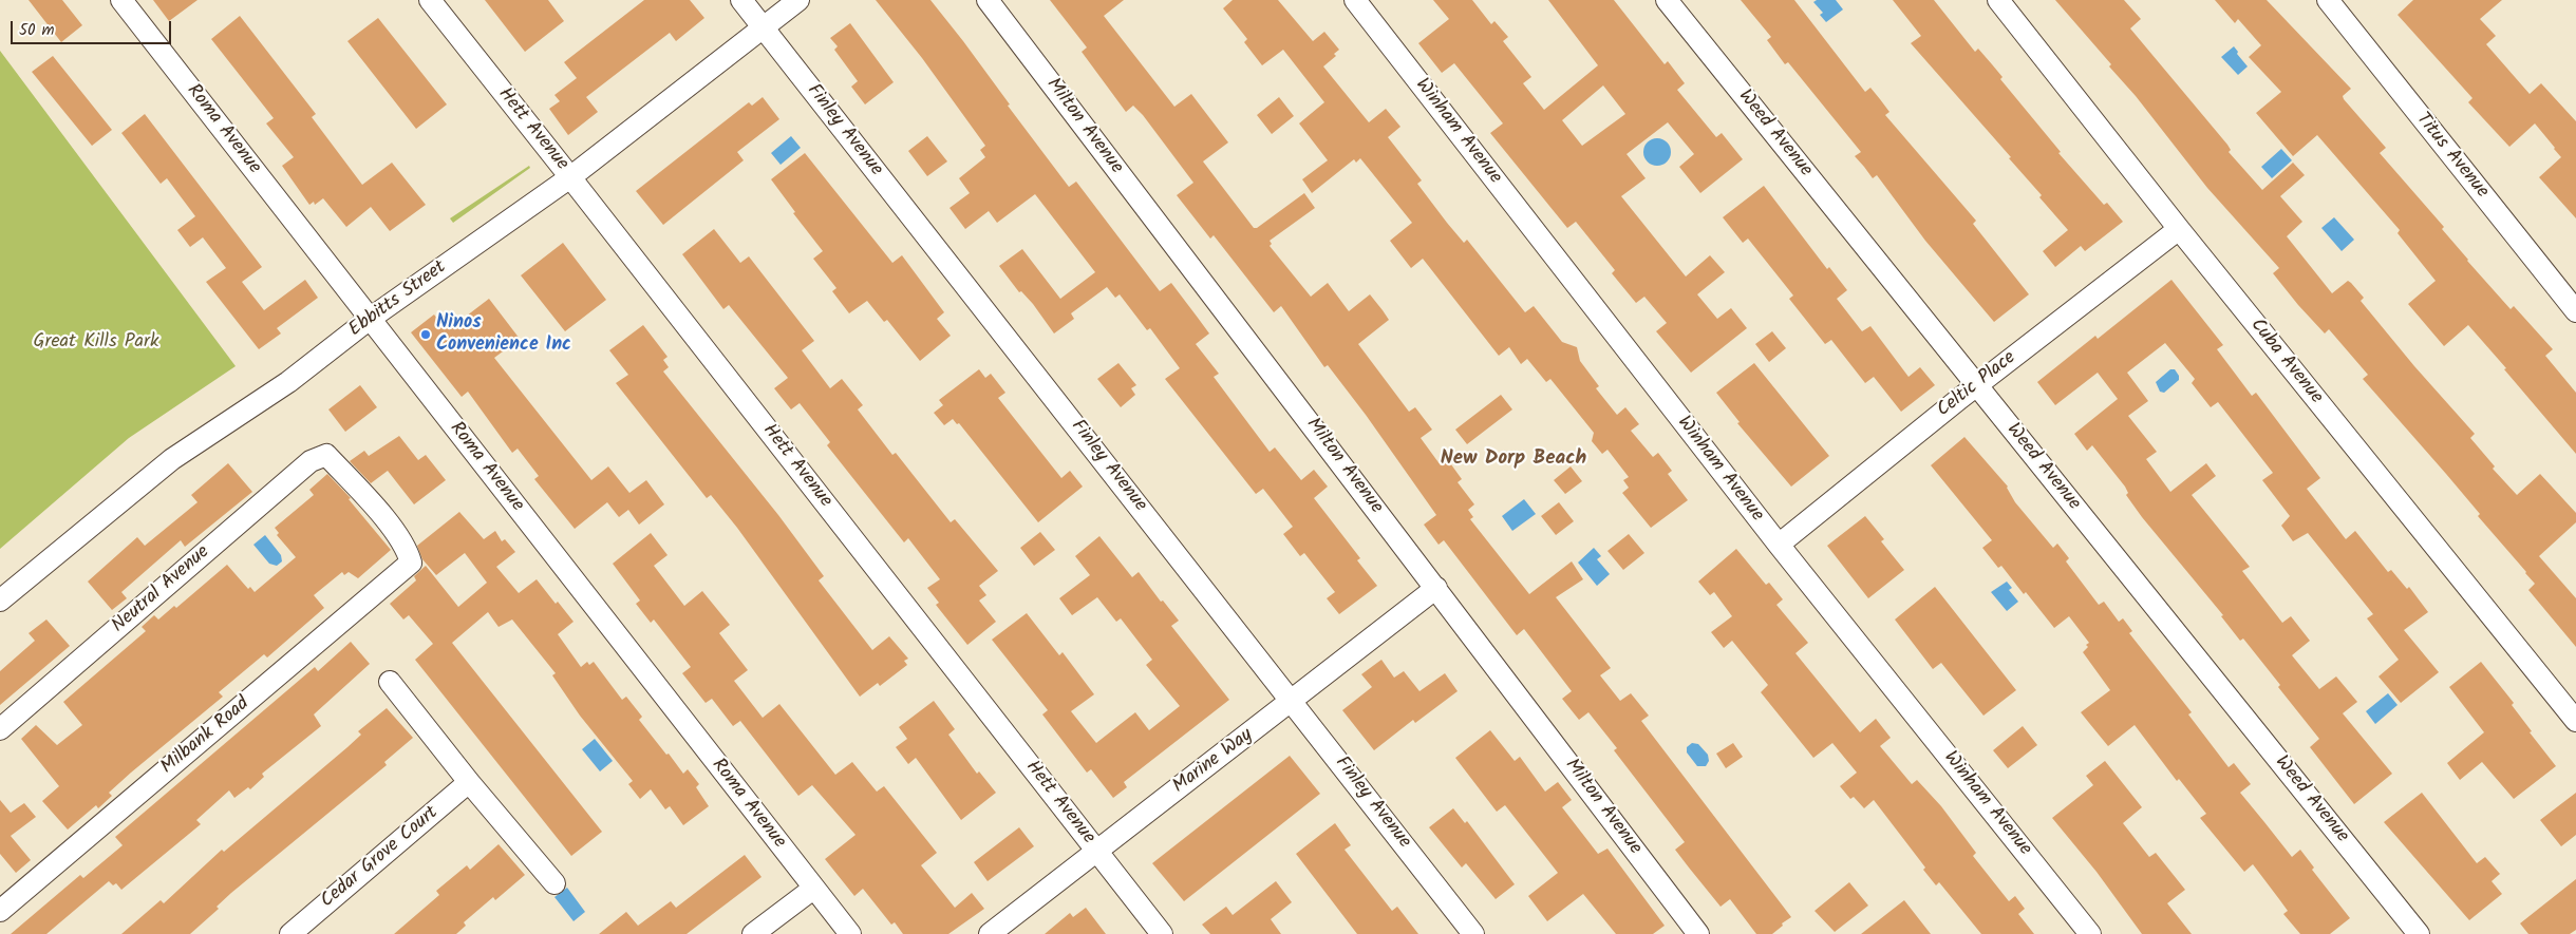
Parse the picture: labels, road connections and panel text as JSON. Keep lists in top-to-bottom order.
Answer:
{
  "streets": {
    "street": [
      "Milton Avenue",
      "Roma Avenue",
      "Hett Avenue",
      "Finley Avenue",
      "Winham Avenue",
      "Weed Avenue",
      "Titus Avenue",
      "Ebbitts Street",
      "Cuba Avenue",
      "Celtic Place",
      "Neutral Avenue",
      "Milbank Road",
      "Marine Way",
      "Cedar Grove Court"
    ]
  },
  "crossings": [
    ["Milton Avenue", "Marine Way"],
    ["Roma Avenue", "Ebbitts Street"],
    ["Hett Avenue", "Ebbitts Street"],
    ["Hett Avenue", "Marine Way"],
    ["Finley Avenue", "Ebbitts Street"],
    ["Finley Avenue", "Marine Way"],
    ["Winham Avenue", "Celtic Place"],
    ["Weed Avenue", "Celtic Place"],
    ["Cuba Avenue", "Celtic Place"],
    ["Neutral Avenue", "Milbank Road"]
  ],
  "districts": ["New Dorp Beach"],
  "parks": ["Great Kills Park"],
  "places": ["Ninos Convenience Inc"],
  "scale_bar": "50 m"
}
